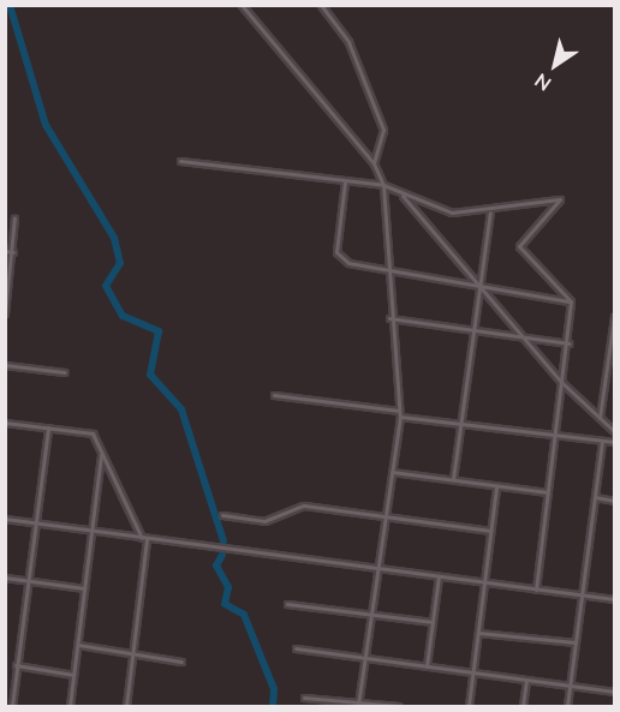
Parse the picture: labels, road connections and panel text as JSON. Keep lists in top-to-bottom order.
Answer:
{
  "north": "bottom left"
}
